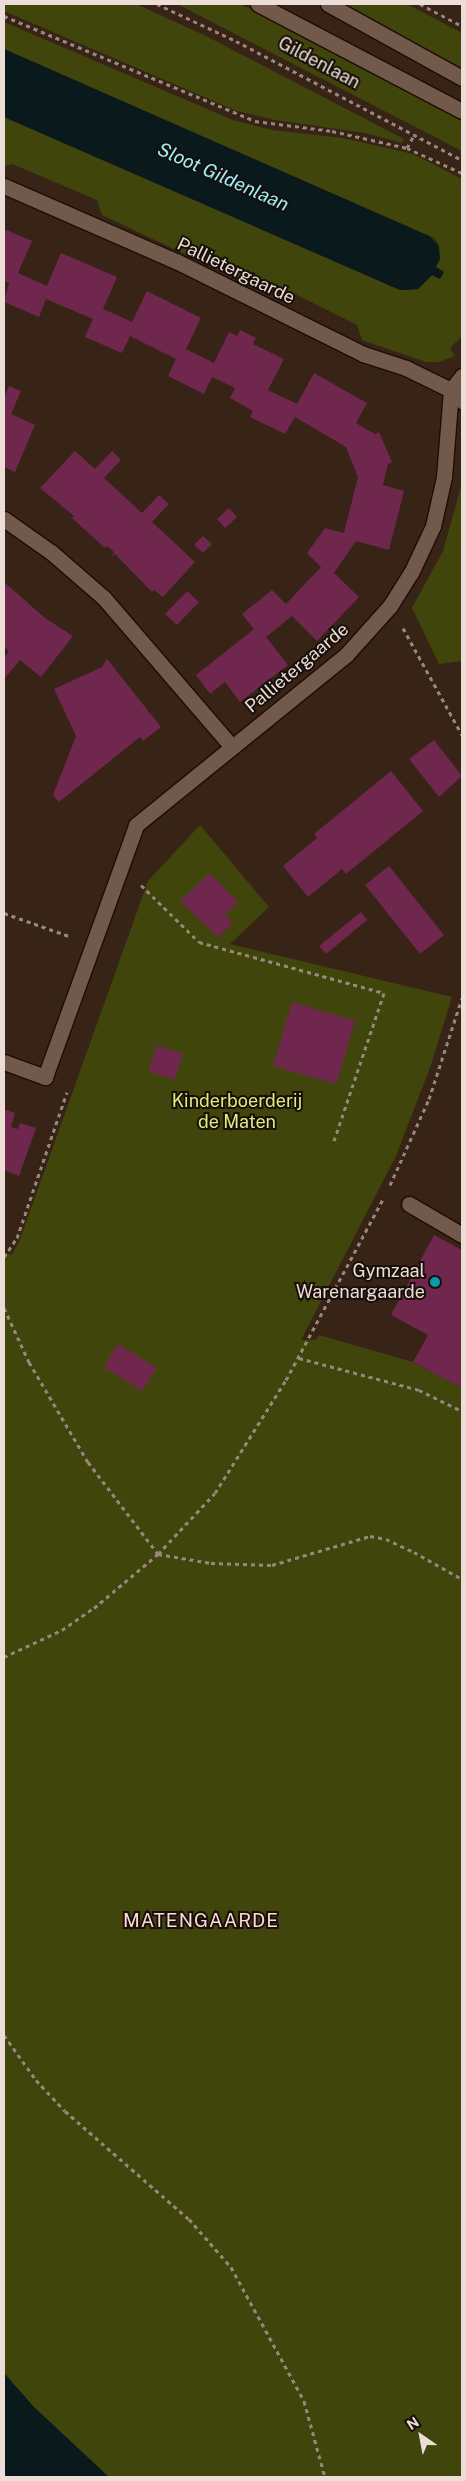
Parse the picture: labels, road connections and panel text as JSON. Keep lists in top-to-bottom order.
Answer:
{
  "streets": {
    "street": ["Gildenlaan", "Pallietergaarde"]
  },
  "districts": ["MATENGAARDE"],
  "water": ["Sloot Gildenlaan"],
  "parks": ["Kinderboerderij de Maten"],
  "places": ["Gymzaal Warenargaarde"],
  "north": "top left"
}
